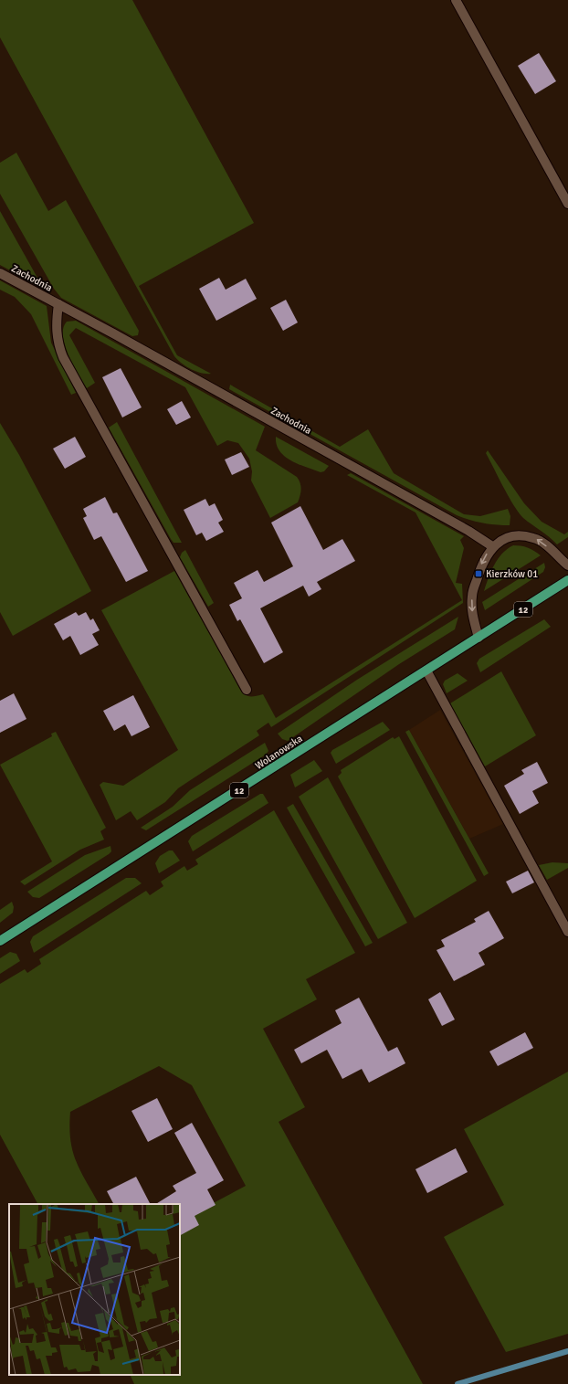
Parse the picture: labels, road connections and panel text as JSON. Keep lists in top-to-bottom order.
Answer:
{
  "streets": {
    "main road": ["12", "Wolanowska"],
    "street": ["Zachodnia"]
  },
  "places": {
    "transit": ["Kierzków 01"]
  }
}
